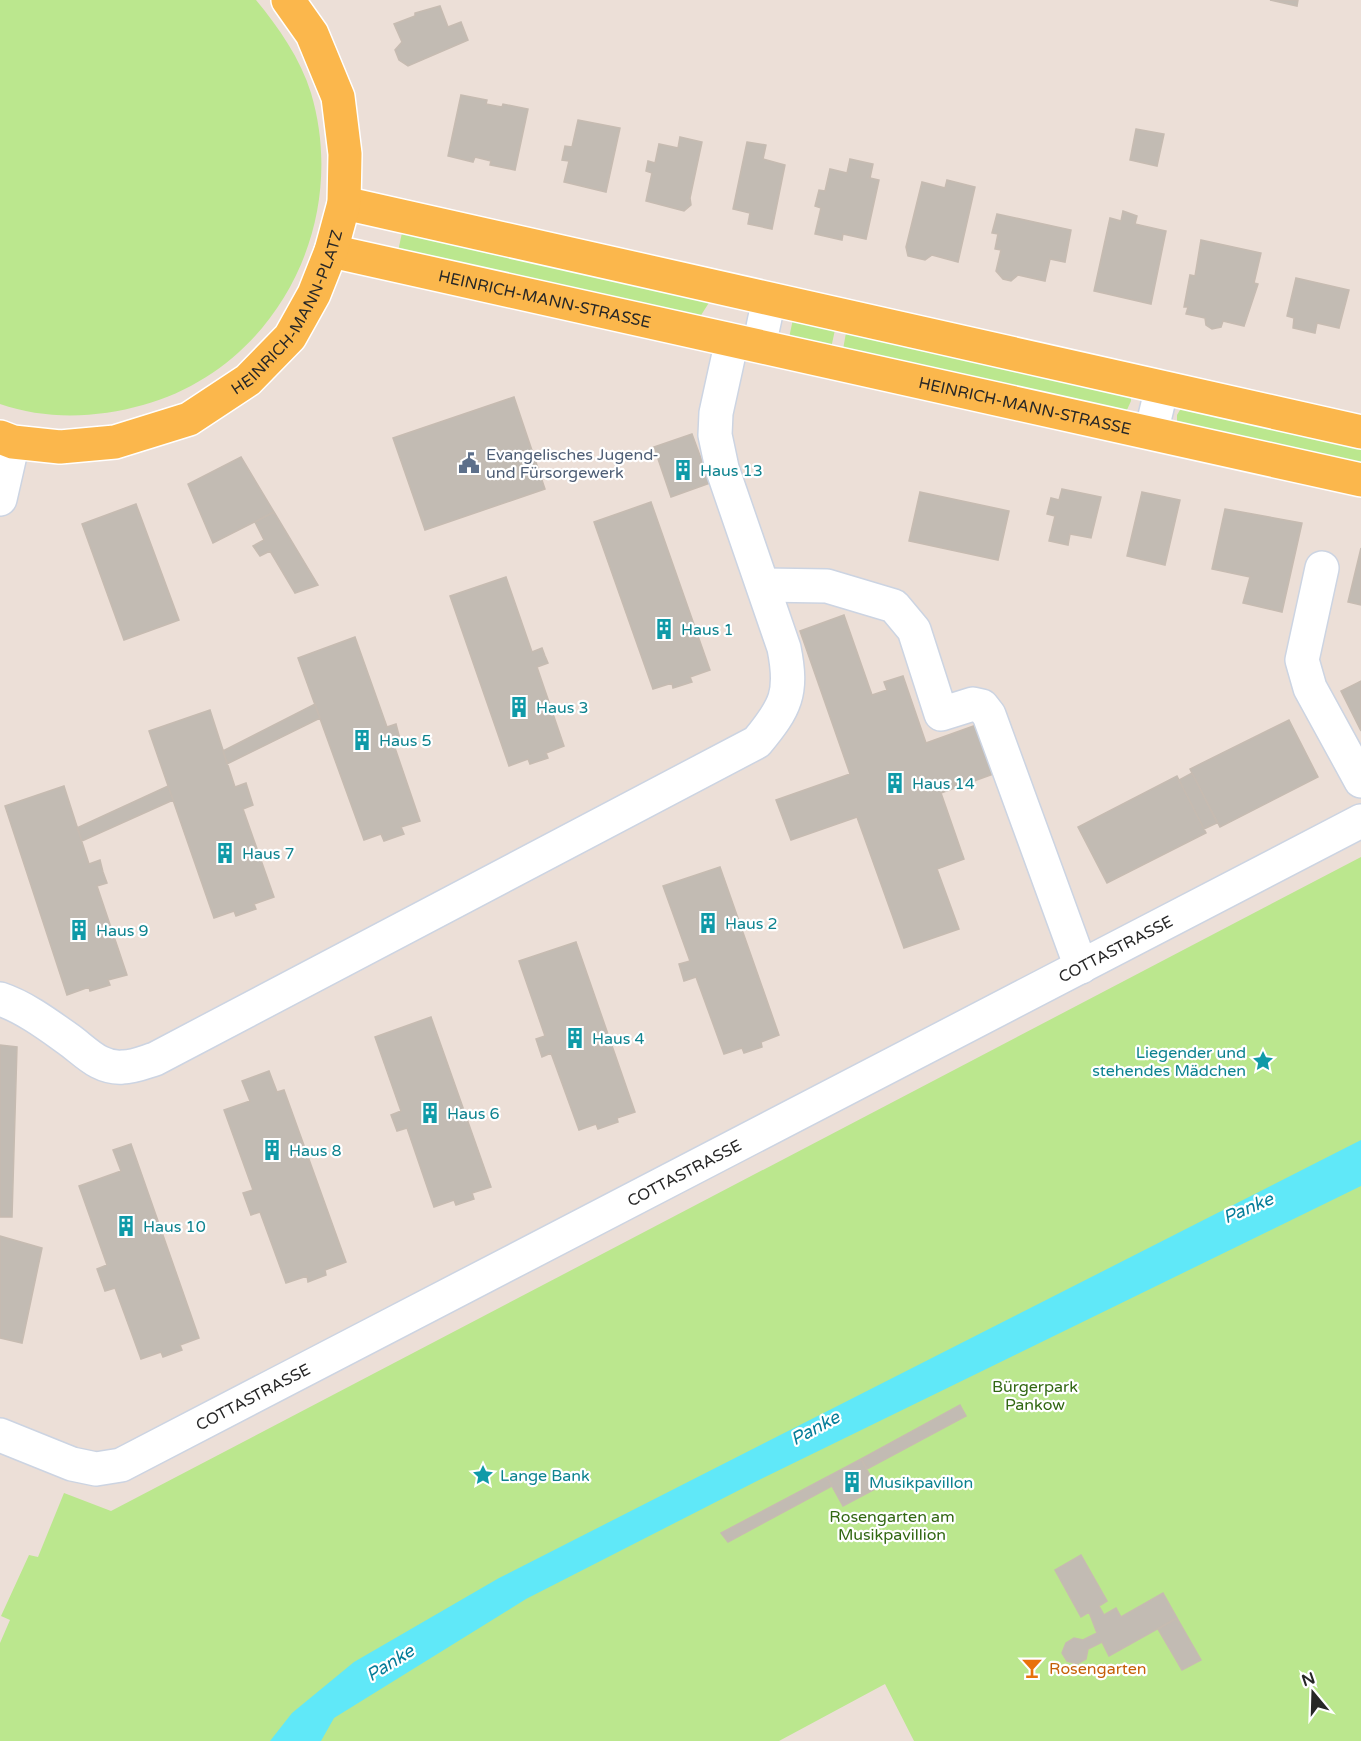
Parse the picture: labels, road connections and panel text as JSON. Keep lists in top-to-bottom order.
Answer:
{
  "streets": {
    "main road": ["HEINRICH-MANN-STRASSE", "HEINRICH-MANN-PLATZ"],
    "street": ["COTTASTRASSE"]
  },
  "crossings": [
    ["HEINRICH-MANN-STRASSE", "HEINRICH-MANN-PLATZ"]
  ],
  "water": ["Panke"],
  "parks": ["Bürgerpark Pankow", "Rosengarten am Musikpavillion"],
  "places": {
    "public building": ["Evangelisches Jugend- und Fürsorgewerk"],
    "building": [
      "Haus 13",
      "Haus 1",
      "Haus 3",
      "Haus 5",
      "Haus 14",
      "Haus 7",
      "Haus 2",
      "Haus 9",
      "Haus 4",
      "Haus 6",
      "Haus 8",
      "Haus 10",
      "Musikpavillon"
    ],
    "place": ["Liegender und stehendes Mädchen", "Lange Bank"],
    "bar": ["Rosengarten"]
  },
  "north": "top"
}
